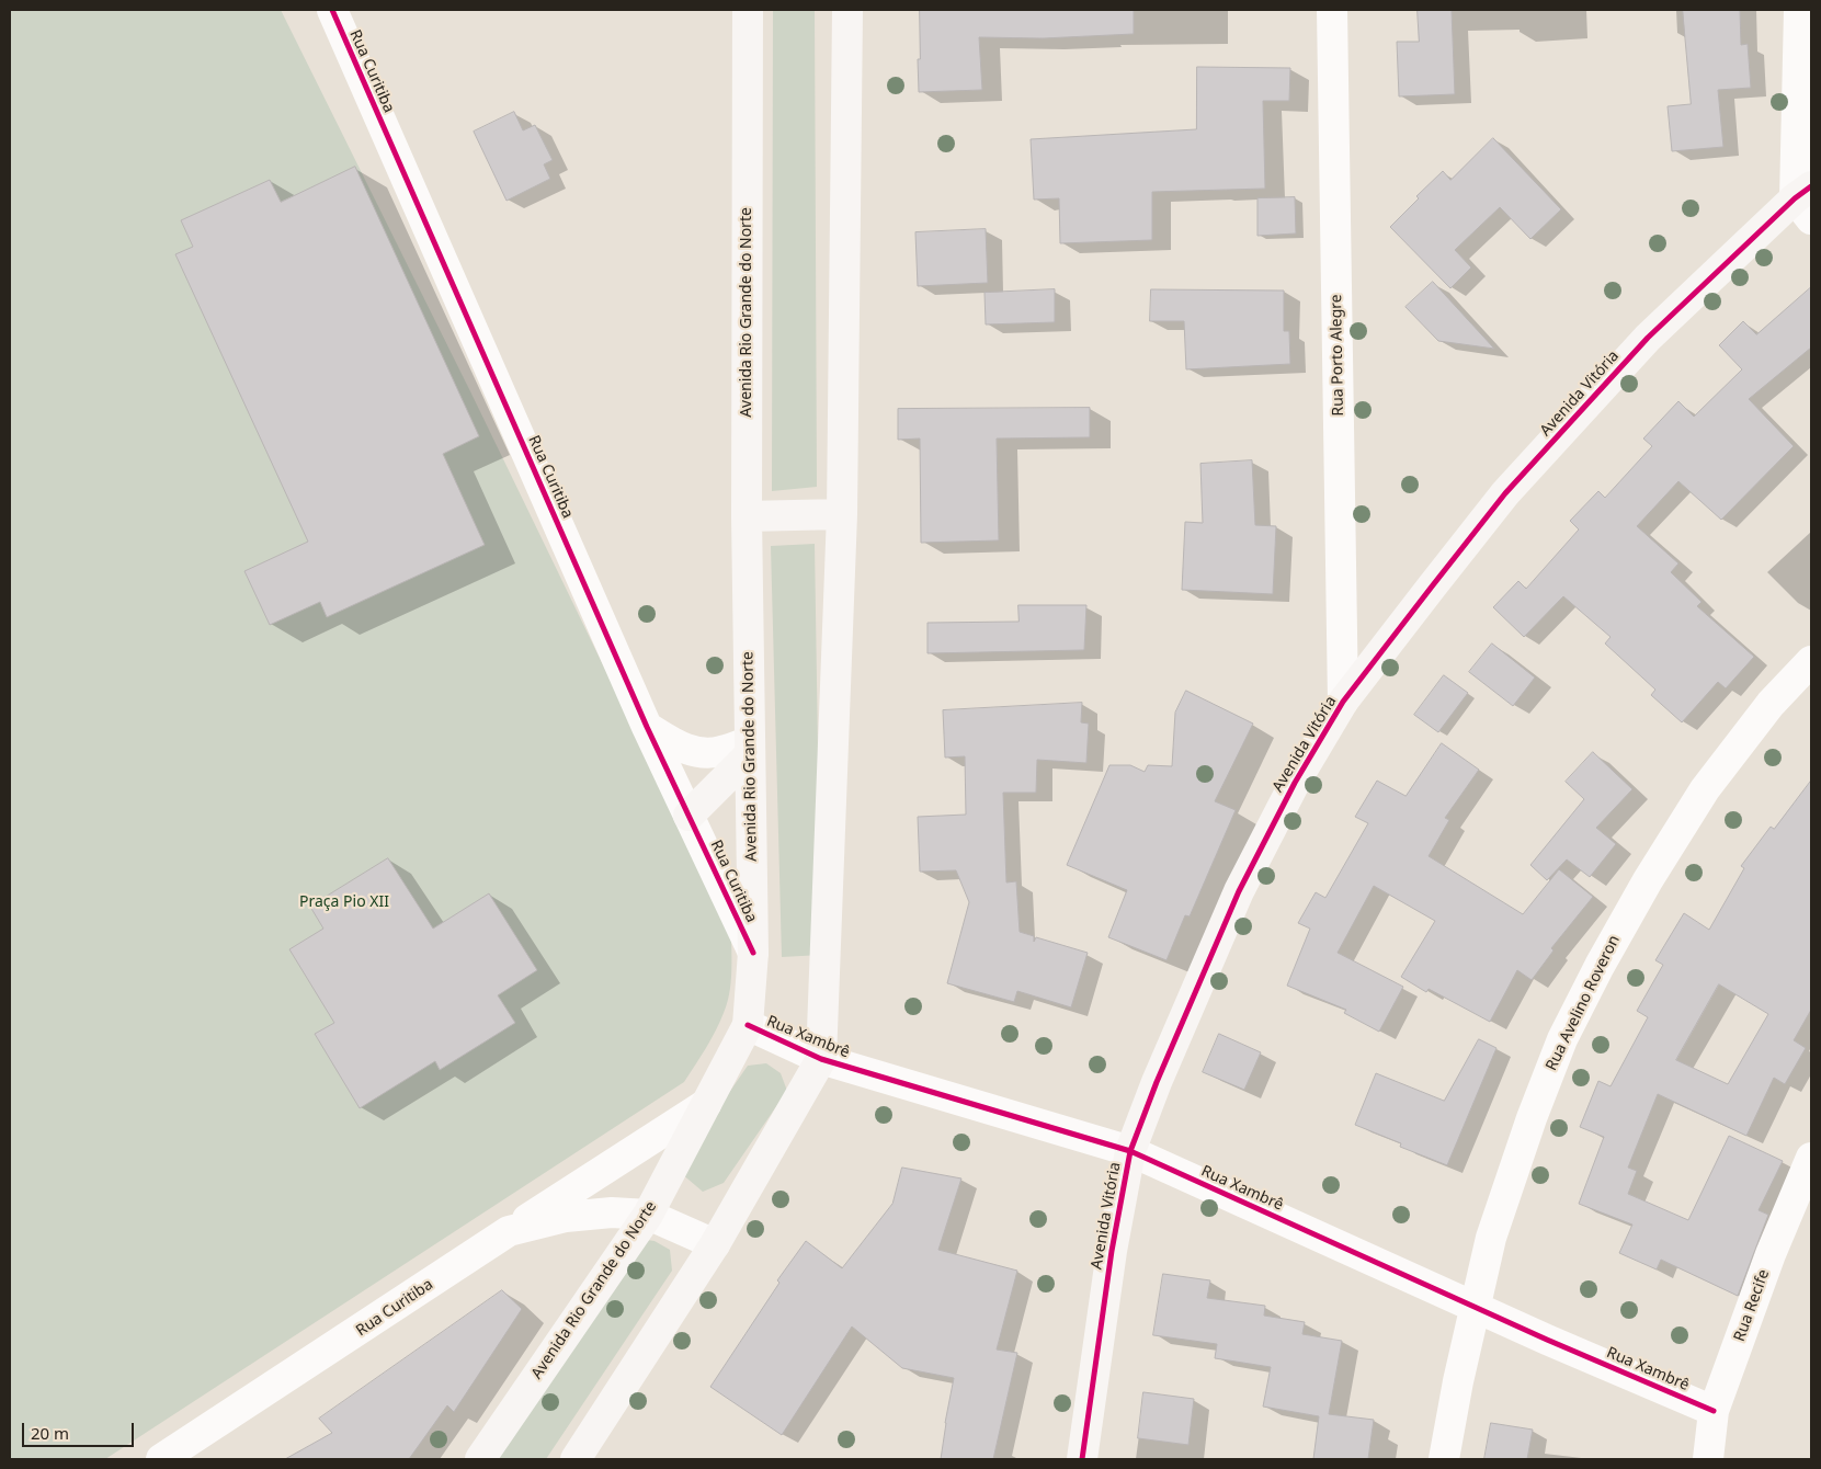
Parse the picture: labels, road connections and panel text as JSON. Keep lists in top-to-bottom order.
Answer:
{
  "streets": {
    "main road": ["Avenida Rio Grande do Norte", "Avenida Vitória"],
    "street": [
      "Rua Curitiba",
      "Rua Porto Alegre",
      "Rua Avelino Roveron",
      "Rua Xambrê",
      "Rua Recife"
    ]
  },
  "crossings": [
    ["Rua Curitiba", "Avenida Rio Grande do Norte"],
    ["Avenida Rio Grande do Norte", "Rua Xambrê"],
    ["Rua Porto Alegre", "Avenida Vitória"],
    ["Avenida Vitória", "Rua Xambrê"],
    ["Rua Avelino Roveron", "Rua Xambrê"],
    ["Rua Xambrê", "Rua Recife"]
  ],
  "parks": ["Praça Pio XII"],
  "scale_bar": "20 m"
}
